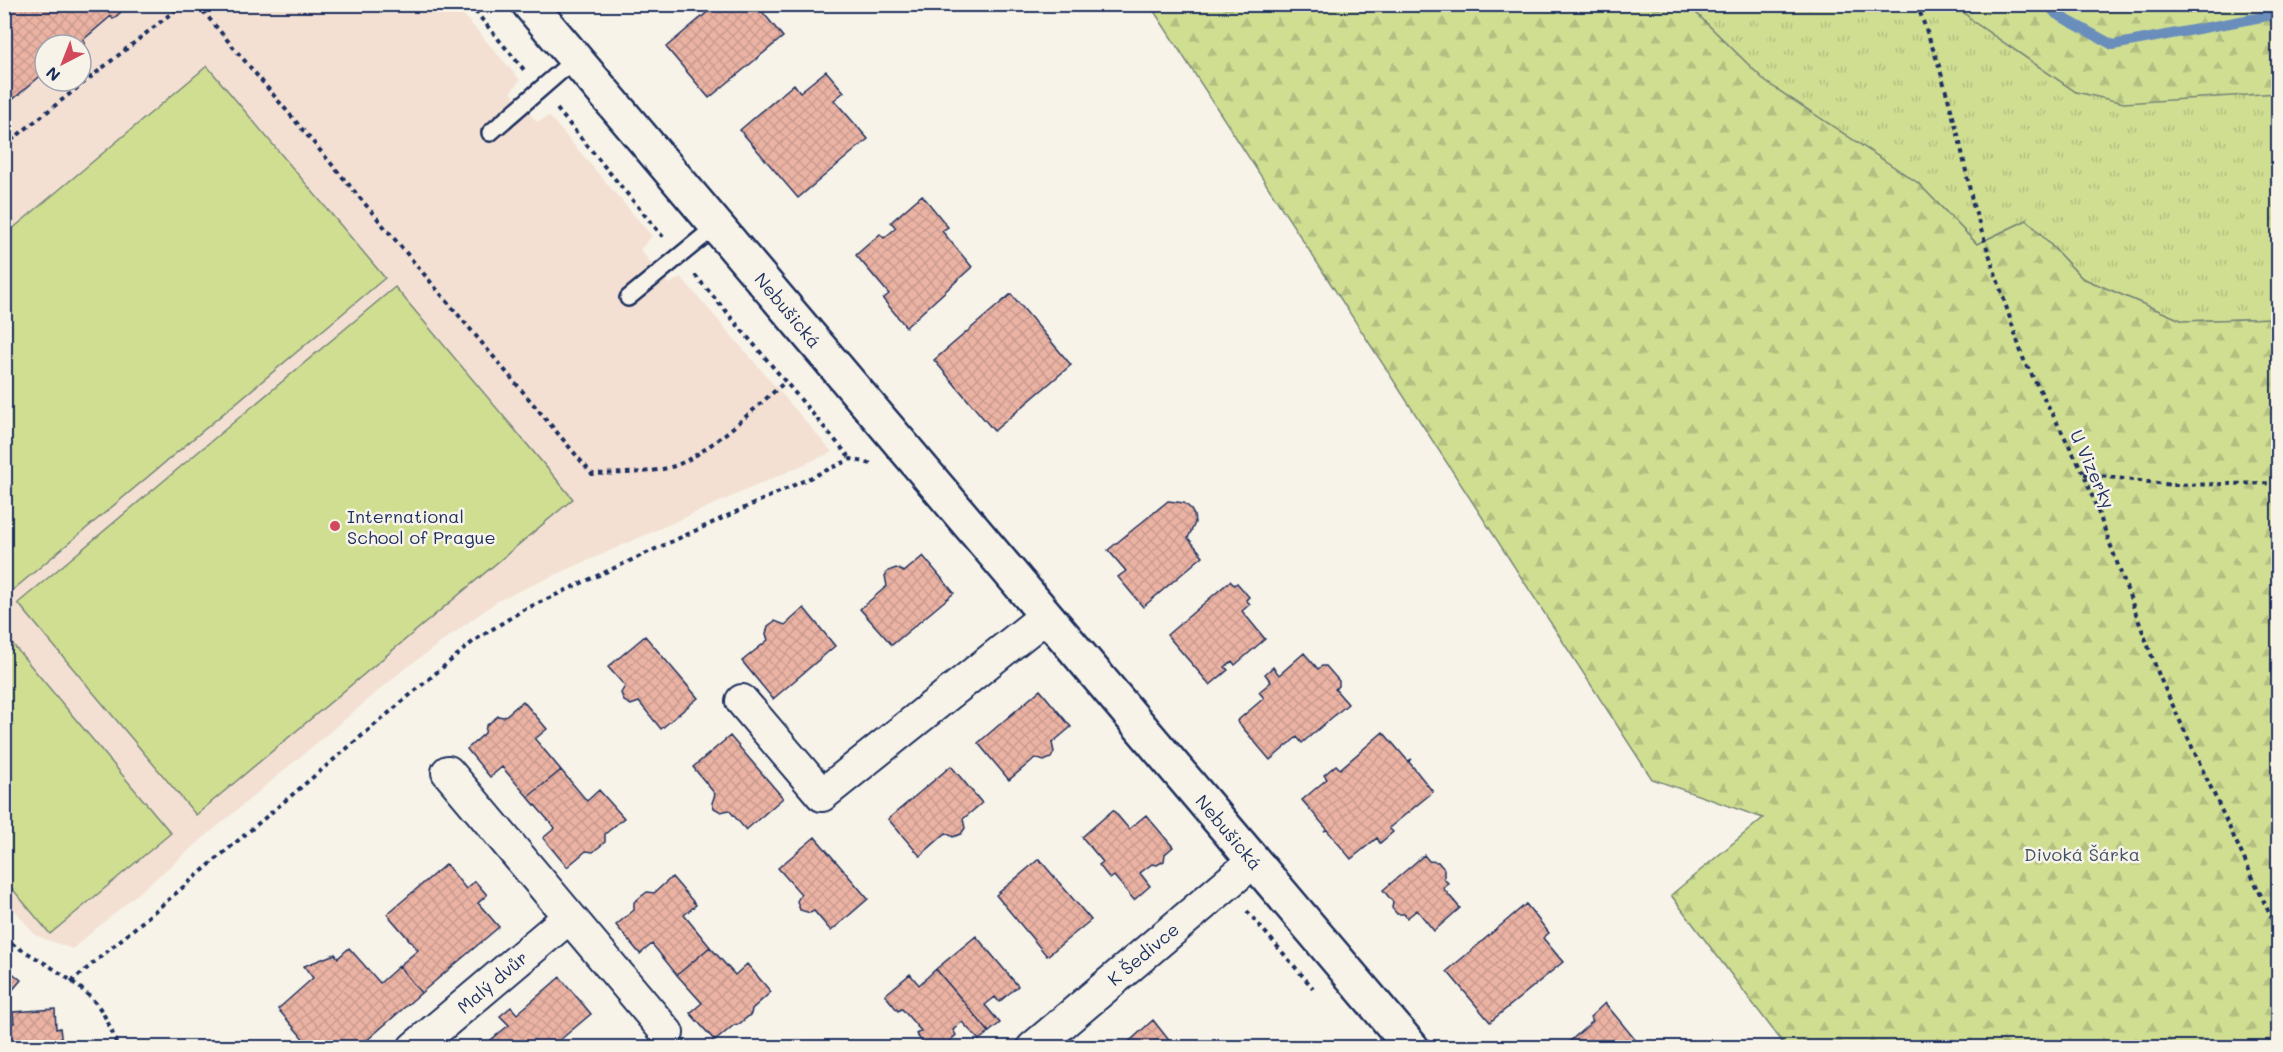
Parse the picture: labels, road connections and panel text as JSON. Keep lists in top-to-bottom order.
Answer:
{
  "streets": {
    "street": ["Nebušická", "K Šedivce", "Malý dvůr"],
    "path": ["U Vizerky"]
  },
  "crossings": [
    ["Nebušická", "K Šedivce"]
  ],
  "parks": ["Divoká Šárka"],
  "places": ["International School of Prague"],
  "north": "bottom left"
}
